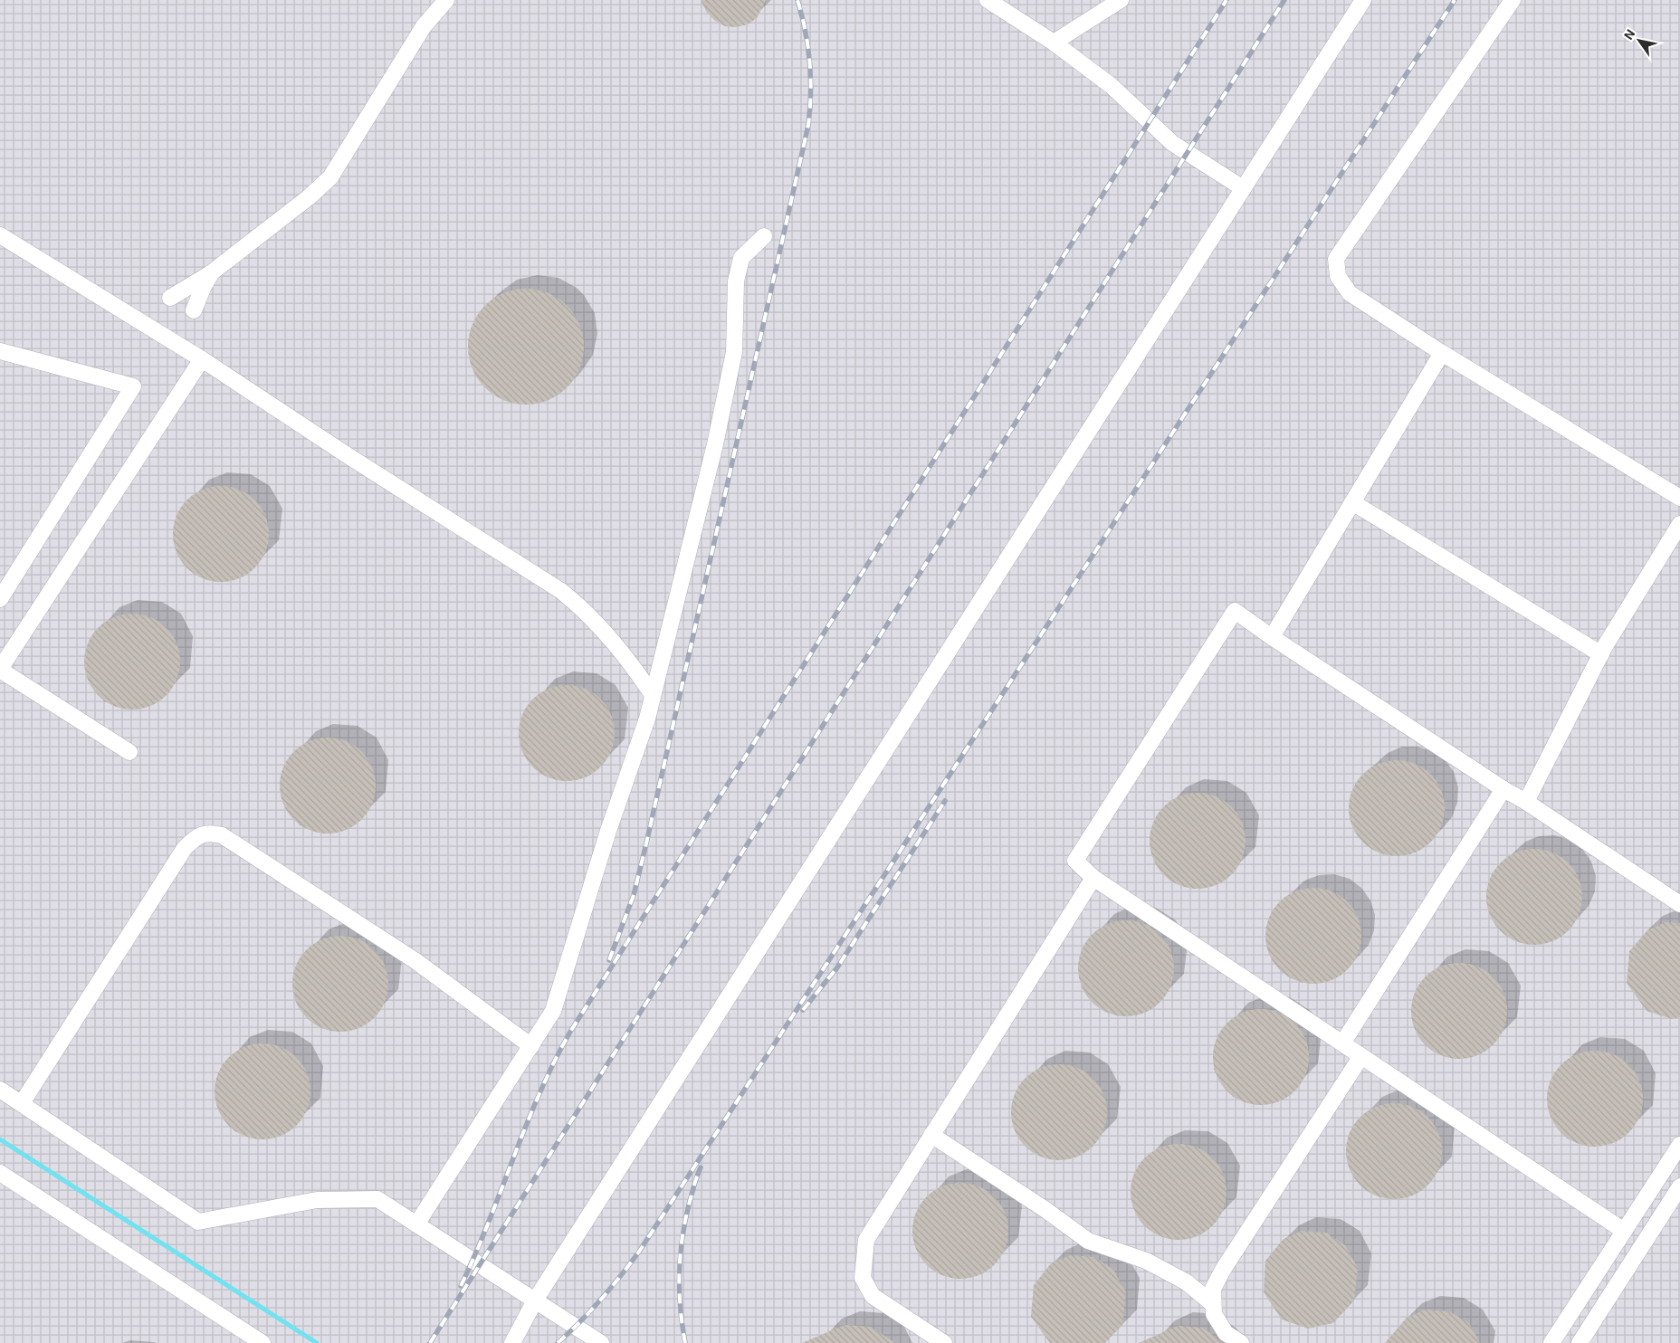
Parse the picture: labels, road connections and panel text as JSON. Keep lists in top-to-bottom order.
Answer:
{
  "north": "top left"
}
